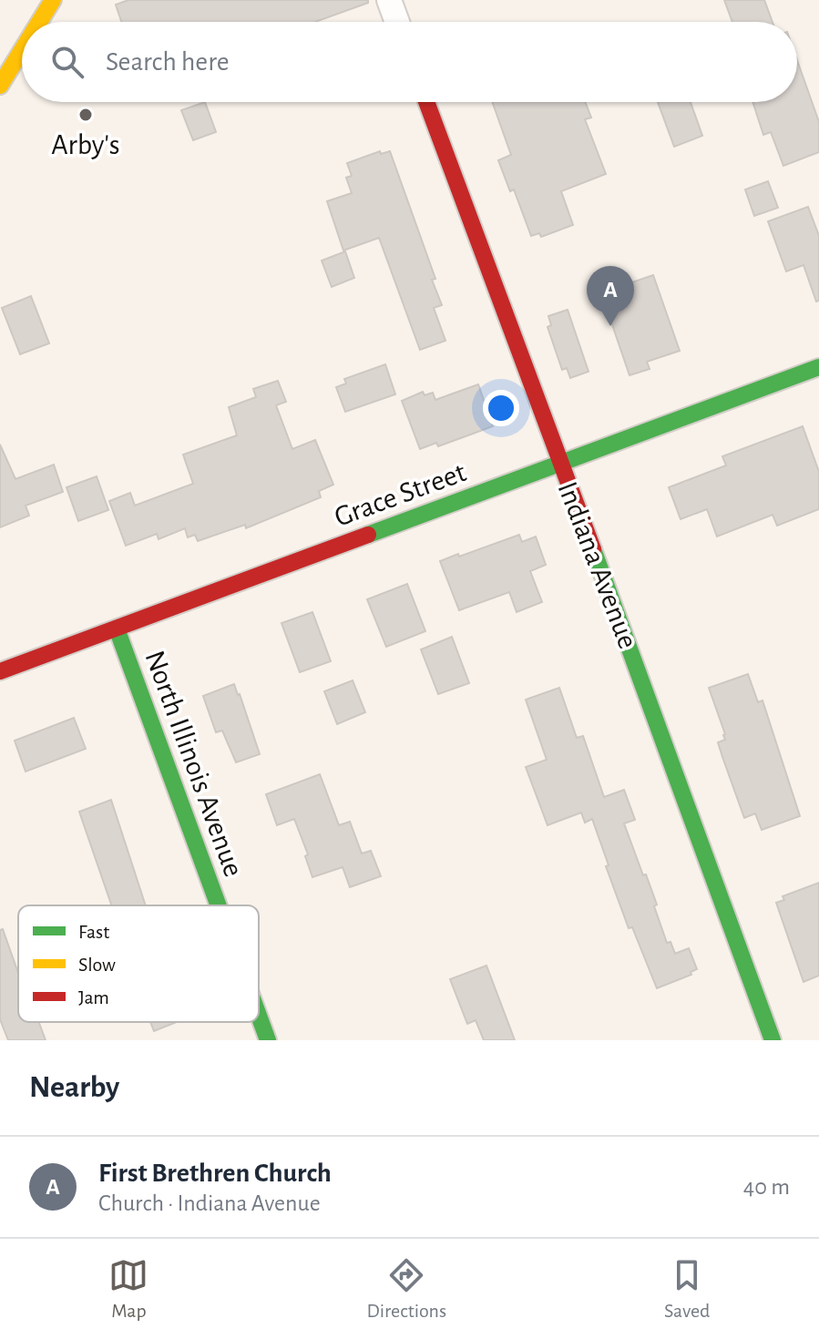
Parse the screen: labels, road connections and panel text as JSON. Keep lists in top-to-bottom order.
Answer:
{
  "streets": {
    "street": ["Grace Street", "Indiana Avenue", "North Illinois Avenue"]
  },
  "crossings": [
    ["Grace Street", "Indiana Avenue"],
    ["Grace Street", "North Illinois Avenue"]
  ],
  "places": ["Arby's"],
  "legend": ["Fast", "Slow", "Jam"],
  "page": {
    "search": "Search here",
    "pins": "A",
    "heading": "Nearby",
    "list": [
      {
        "mark": "A",
        "name": "First Brethren Church",
        "note": "Church · Indiana Avenue",
        "value": "40 m"
      }
    ],
    "nav": ["Map", "Directions", "Saved"]
  }
}
